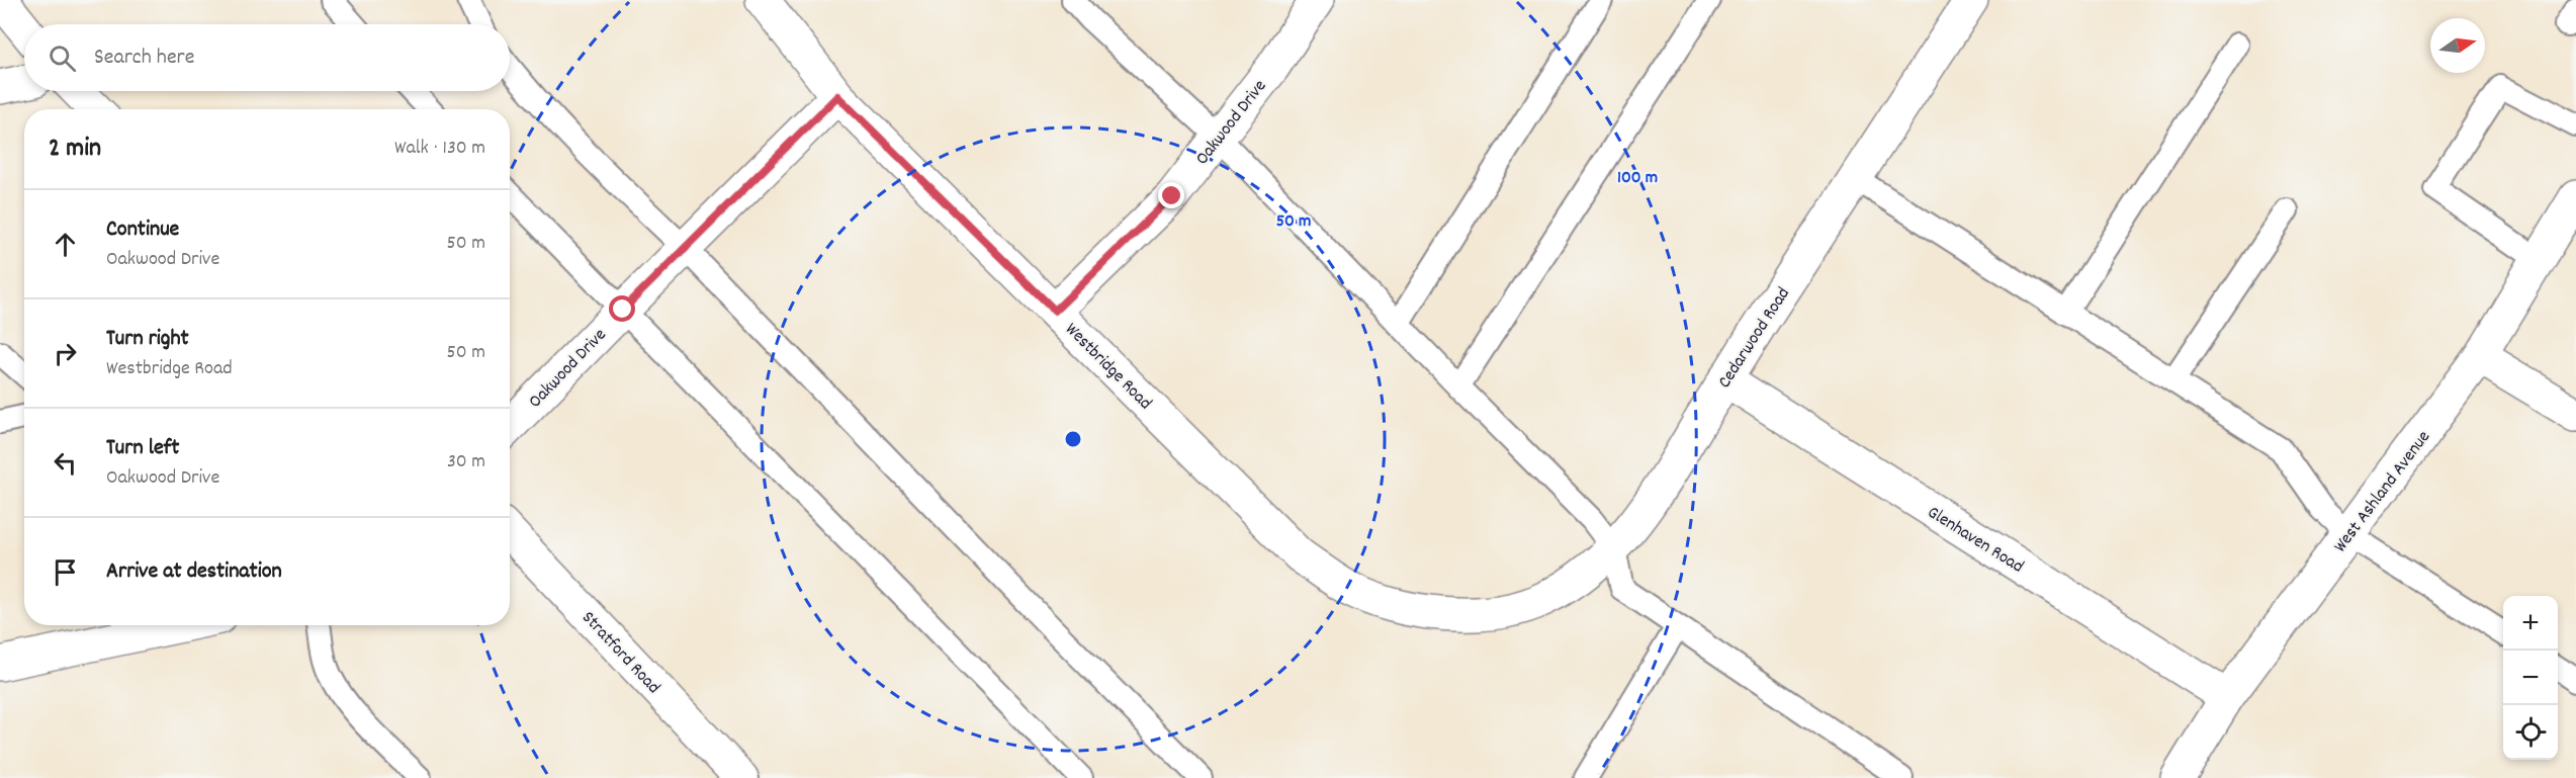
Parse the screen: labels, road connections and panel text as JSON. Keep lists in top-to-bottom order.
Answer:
{
  "streets": {
    "street": [
      "Oakwood Drive",
      "Cedarwood Road",
      "Westbridge Road",
      "West Ashland Avenue",
      "Glenhaven Road",
      "Stratford Road"
    ]
  },
  "crossings": [
    ["Oakwood Drive", "Westbridge Road"],
    ["Cedarwood Road", "Westbridge Road"],
    ["Cedarwood Road", "Glenhaven Road"],
    ["West Ashland Avenue", "Glenhaven Road"]
  ],
  "north": "right",
  "page": {
    "search": "Search here",
    "heading": ["2 min", "Walk · 130 m"],
    "list": [
      ["Continue", "Oakwood Drive", "50 m"],
      ["Turn right", "Westbridge Road", "50 m"],
      ["Turn left", "Oakwood Drive", "30 m"],
      "Arrive at destination"
    ],
    "map_buttons": ["+", "−"]
  },
  "rings": ["100 m", "50 m"]
}
